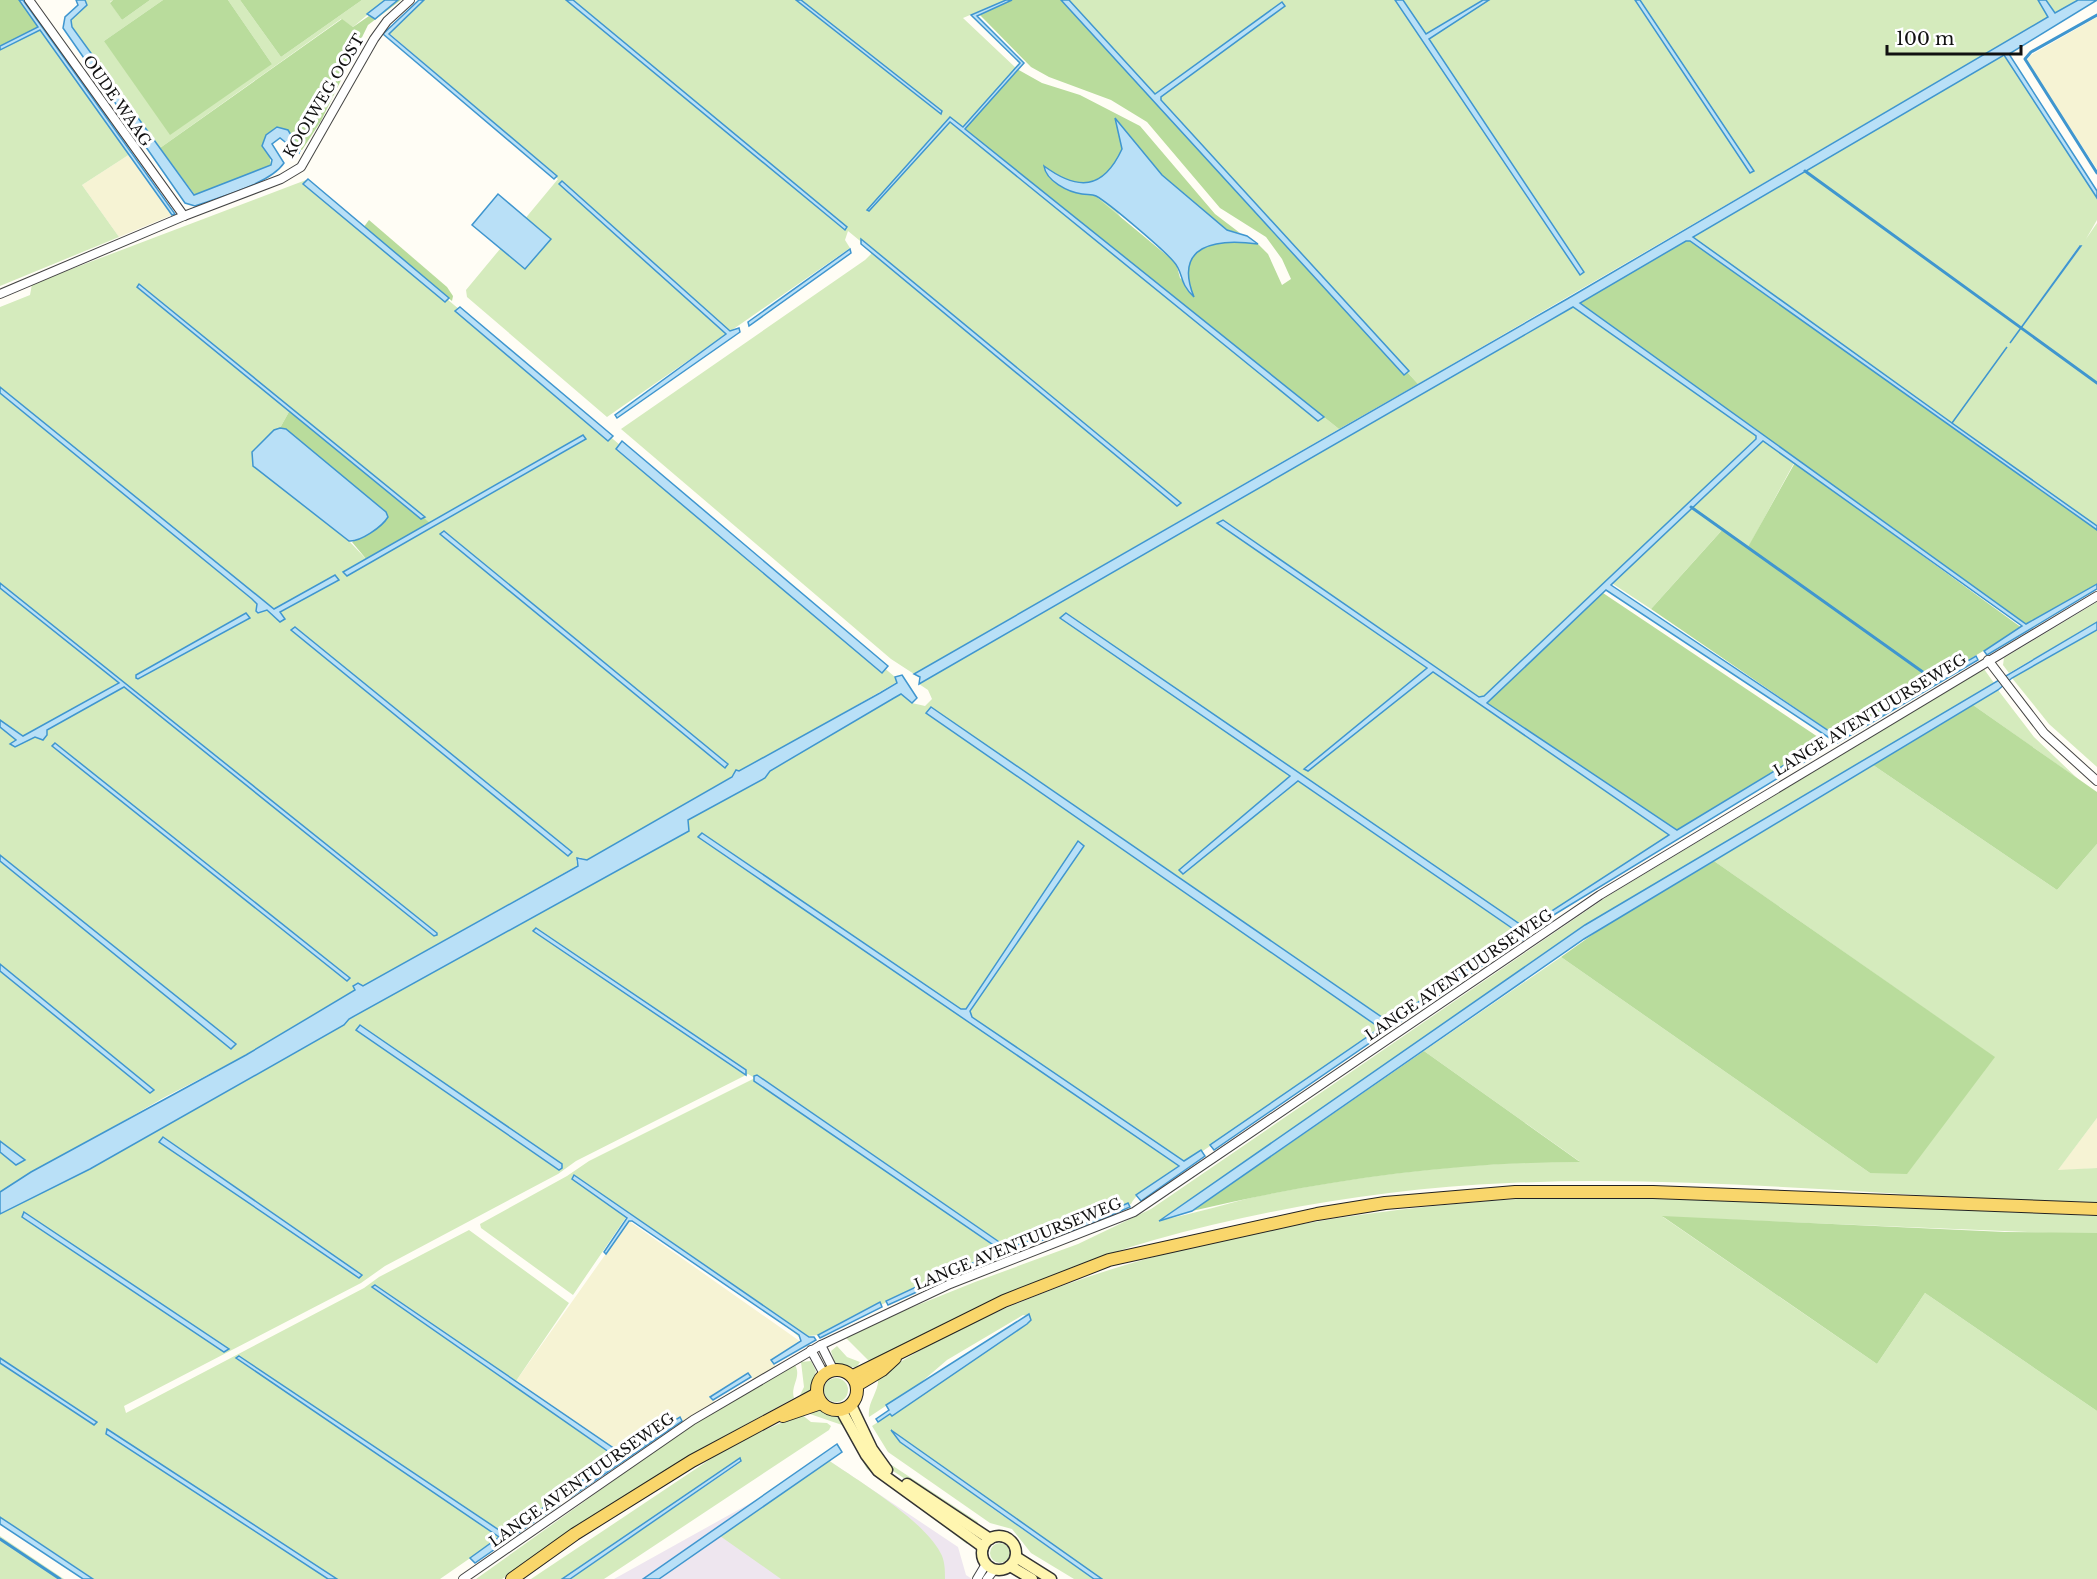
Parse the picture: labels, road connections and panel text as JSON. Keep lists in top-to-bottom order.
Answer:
{
  "streets": {
    "street": ["KOOIWEG OOST", "OUDE WAAG", "LANGE AVENTUURSEWEG"]
  },
  "crossings": [
    ["KOOIWEG OOST", "OUDE WAAG"]
  ],
  "scale_bar": "100 m"
}
